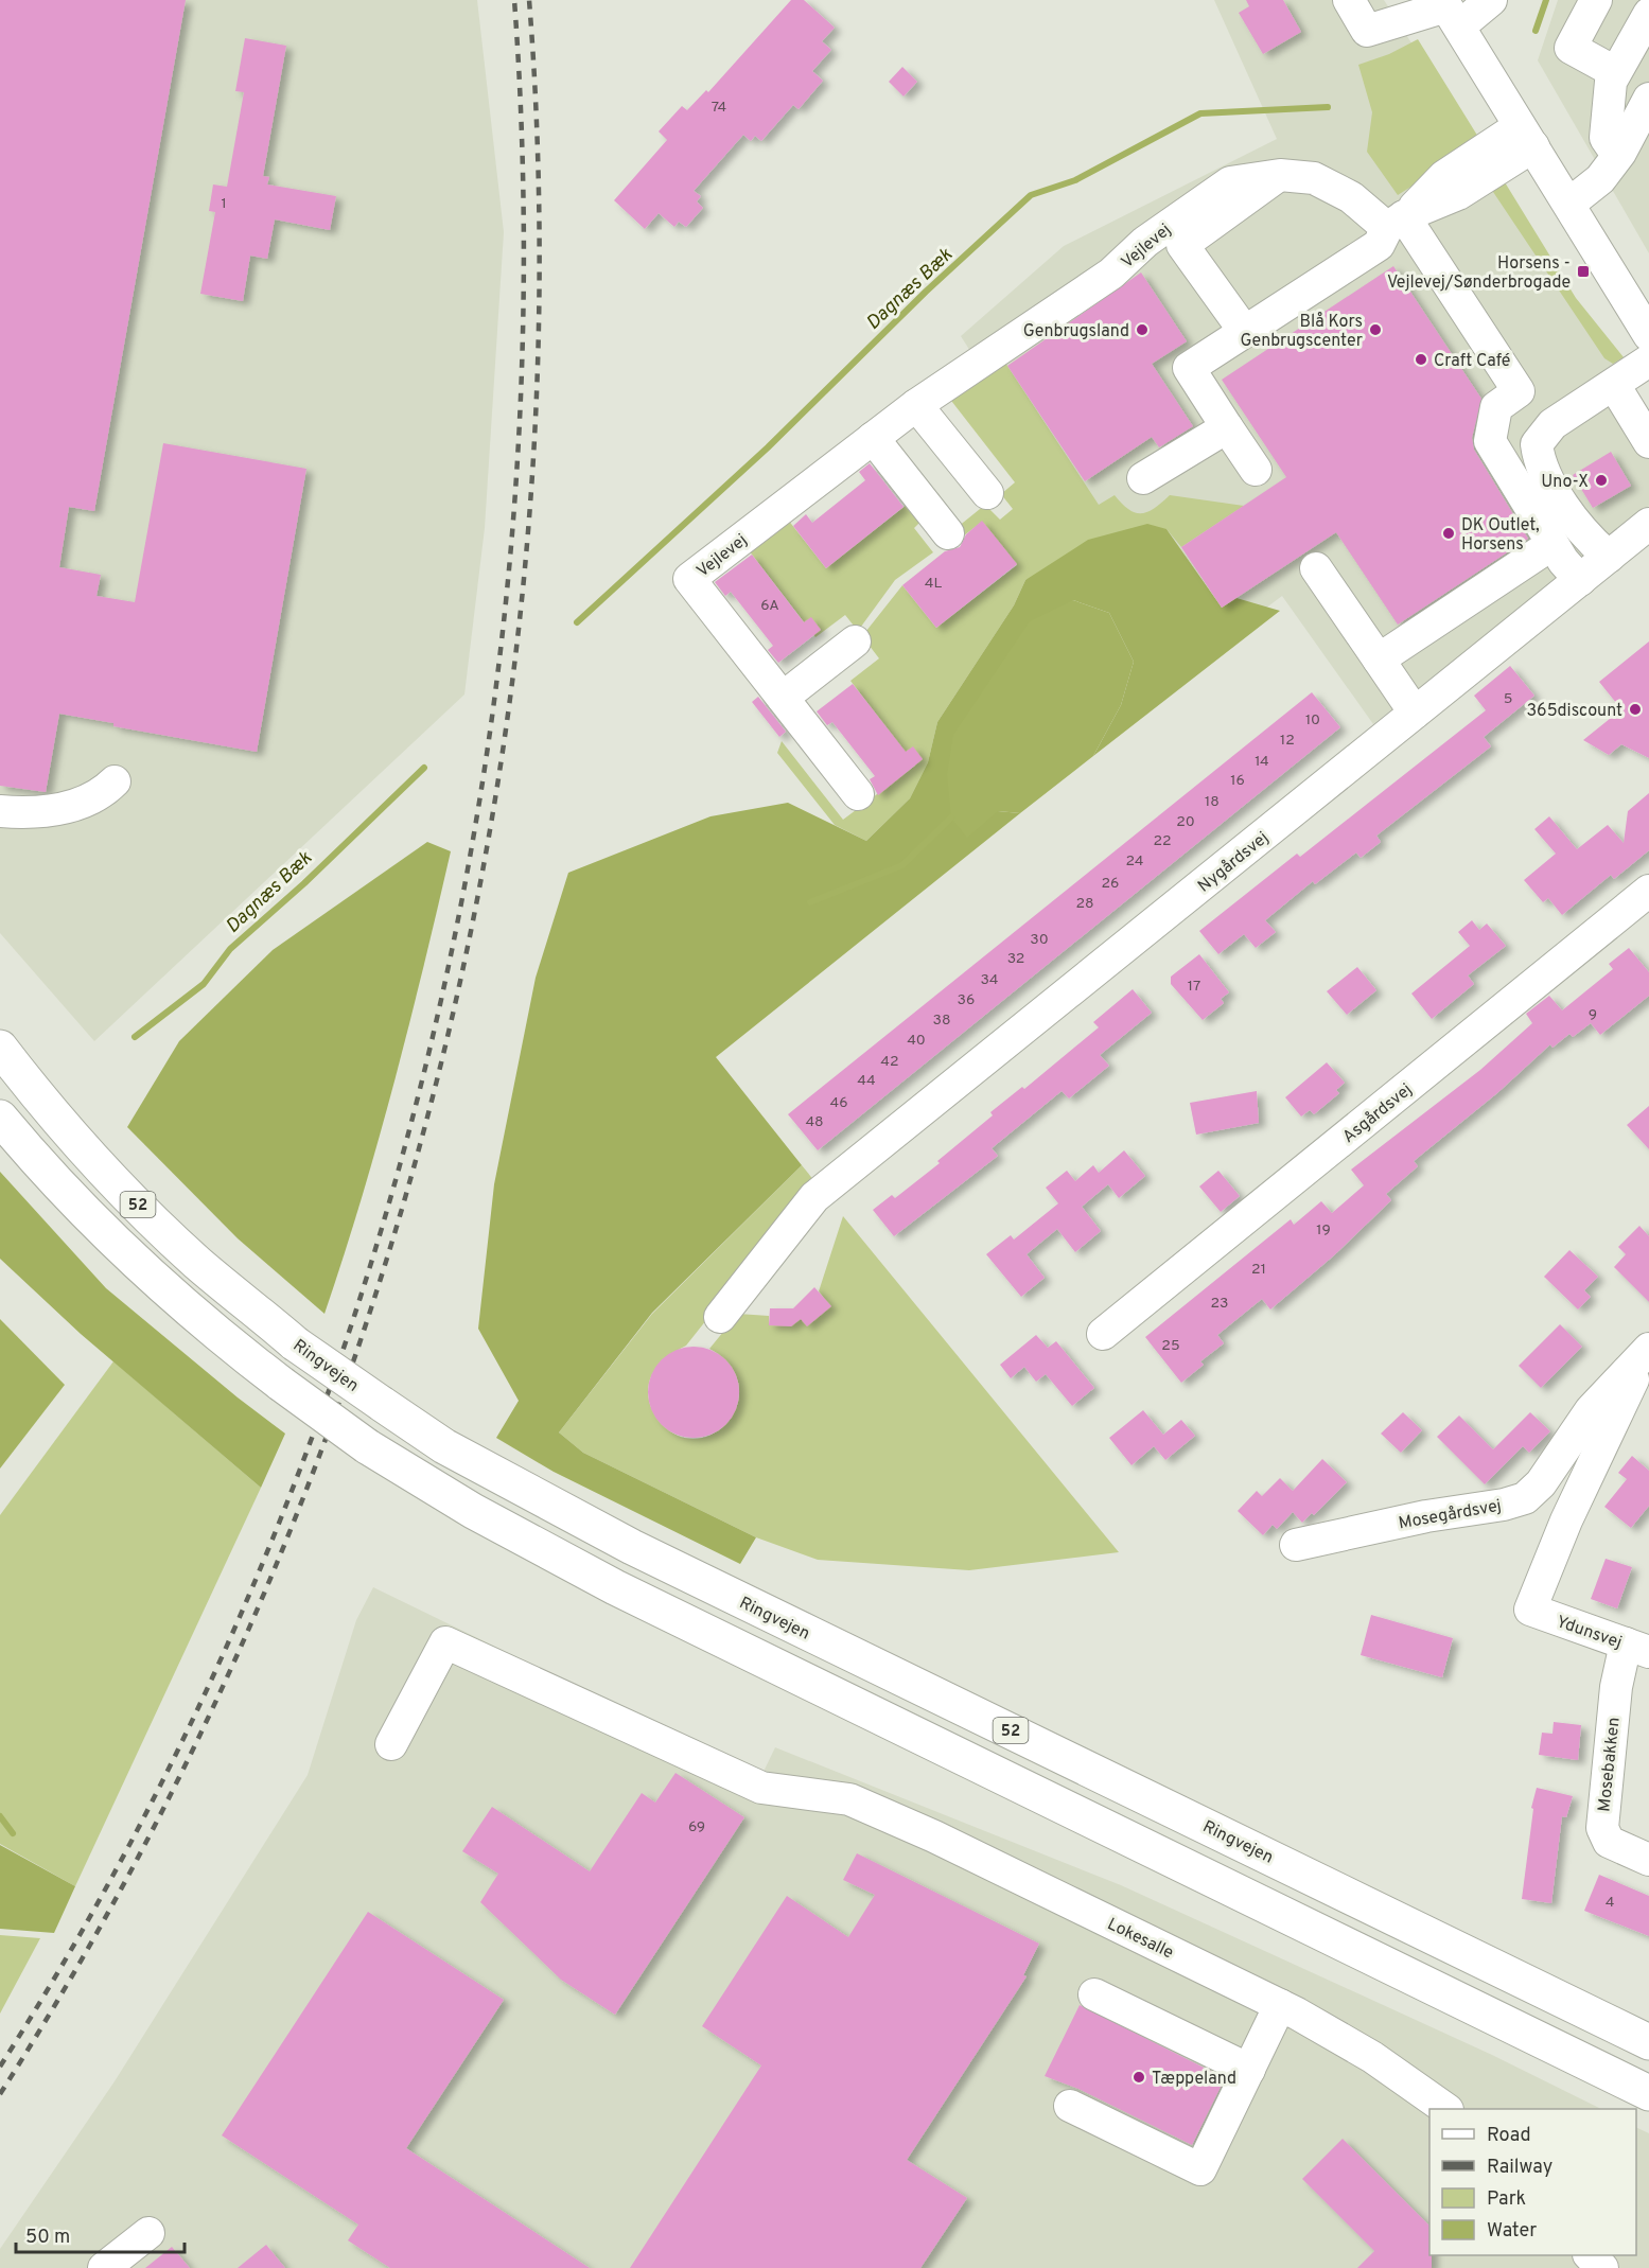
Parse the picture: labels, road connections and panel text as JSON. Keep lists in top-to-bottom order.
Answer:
{
  "streets": {
    "main road": ["52", "Ringvejen"],
    "street": [
      "Vejlevej",
      "Nygårdsvej",
      "Asgårdsvej",
      "Mosegårdsvej",
      "Ydunsvej",
      "Mosebakken",
      "Lokesalle"
    ]
  },
  "crossings": [
    ["Mosegårdsvej", "Ydunsvej"],
    ["Ydunsvej", "Mosebakken"]
  ],
  "water": ["Dagnæs Bæk"],
  "places": {
    "transit": ["Horsens - Vejlevej/Sønderbrogade"],
    "other": [
      "Genbrugsland",
      "Blå Kors Genbrugscenter",
      "Craft Café",
      "Uno-X",
      "DK Outlet, Horsens",
      "365discount",
      "Tæppeland"
    ]
  },
  "house_numbers": [
    "74",
    "1",
    "4L",
    "6A",
    "5",
    "10",
    "12",
    "14",
    "16",
    "18",
    "20",
    "22",
    "24",
    "26",
    "28",
    "30",
    "32",
    "34",
    "17",
    "36",
    "9",
    "38",
    "40",
    "42",
    "44",
    "46",
    "48",
    "19",
    "21",
    "23",
    "25",
    "69",
    "4"
  ],
  "legend": [
    "Road",
    "Railway",
    "Park",
    "Water"
  ],
  "scale_bar": "50 m"
}
